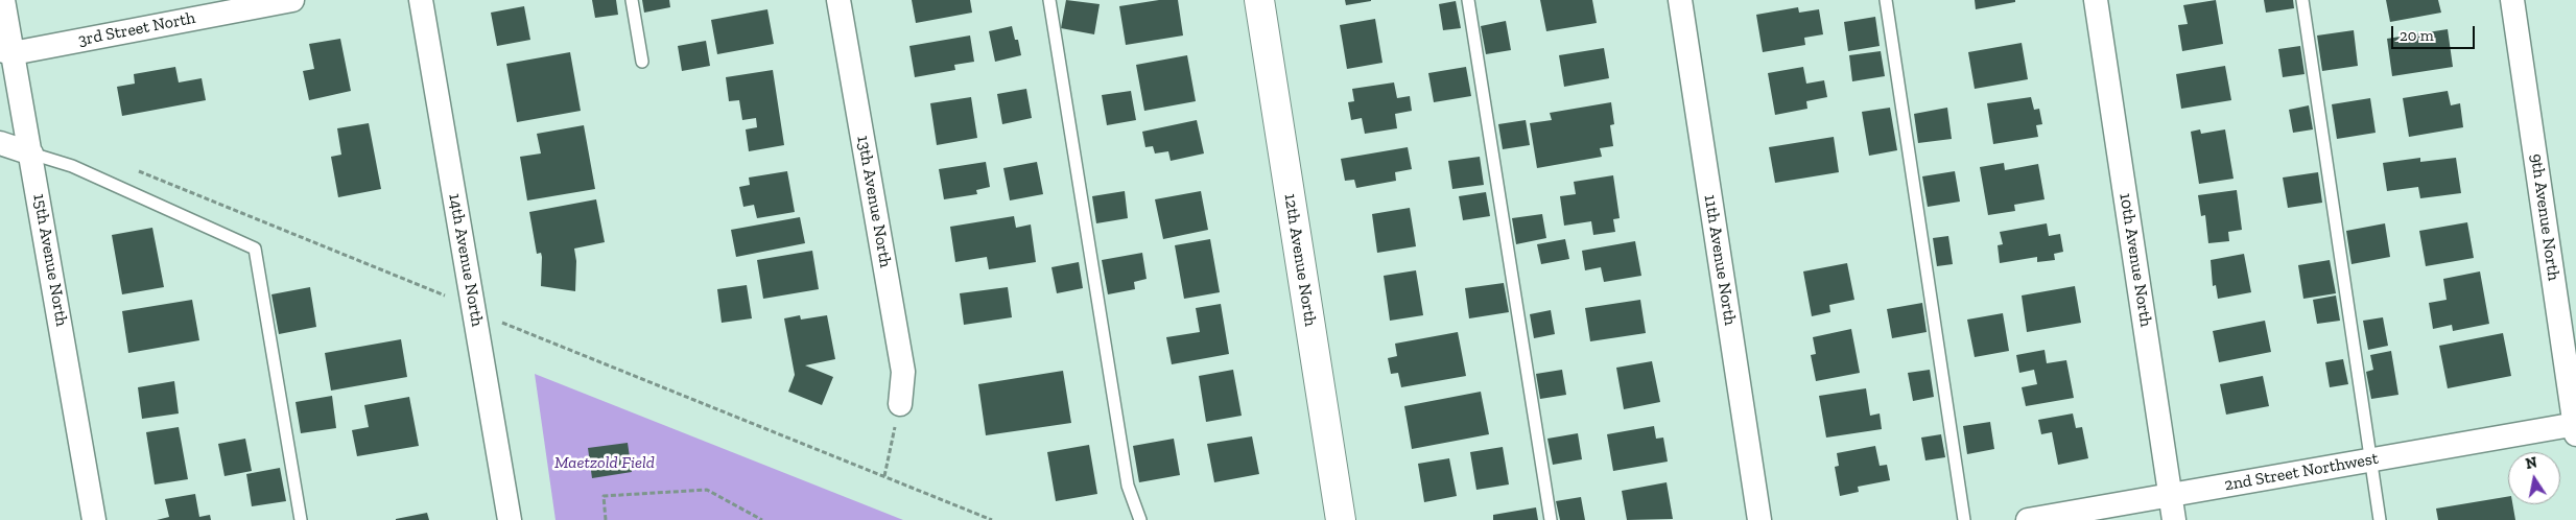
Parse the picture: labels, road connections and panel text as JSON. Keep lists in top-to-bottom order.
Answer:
{
  "streets": {
    "street": [
      "3rd Street North",
      "13th Avenue North",
      "9th Avenue North",
      "15th Avenue North",
      "14th Avenue North",
      "12th Avenue North",
      "11th Avenue North",
      "10th Avenue North",
      "2nd Street Northwest"
    ]
  },
  "crossings": [
    ["3rd Street North", "15th Avenue North"],
    ["9th Avenue North", "2nd Street Northwest"],
    ["10th Avenue North", "2nd Street Northwest"]
  ],
  "parks": ["Maetzold Field"],
  "scale_bar": "20 m",
  "north": "top"
}
